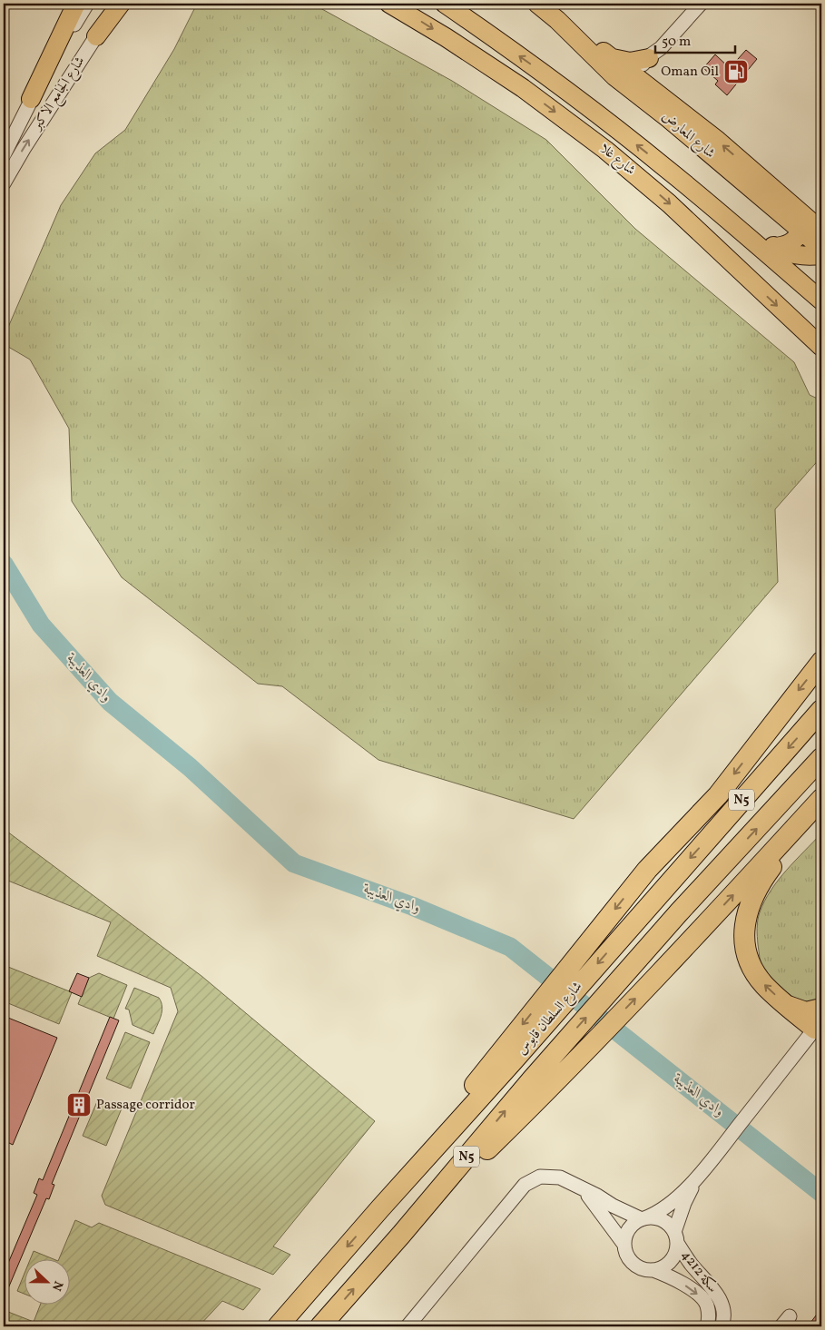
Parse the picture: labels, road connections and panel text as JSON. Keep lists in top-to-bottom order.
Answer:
{
  "streets": {
    "highway": ["N5", "شارع السلطان قابوس"],
    "main road": ["شارع المعارض", "شارع غلا"],
    "street": ["شارع الجامع الاكبر", "سكة 4212"]
  },
  "water": ["وادي العذيبة"],
  "places": {
    "fuel station": ["Oman Oil"],
    "building": ["Passage corridor"]
  },
  "scale_bar": "50 m",
  "north": "right"
}
